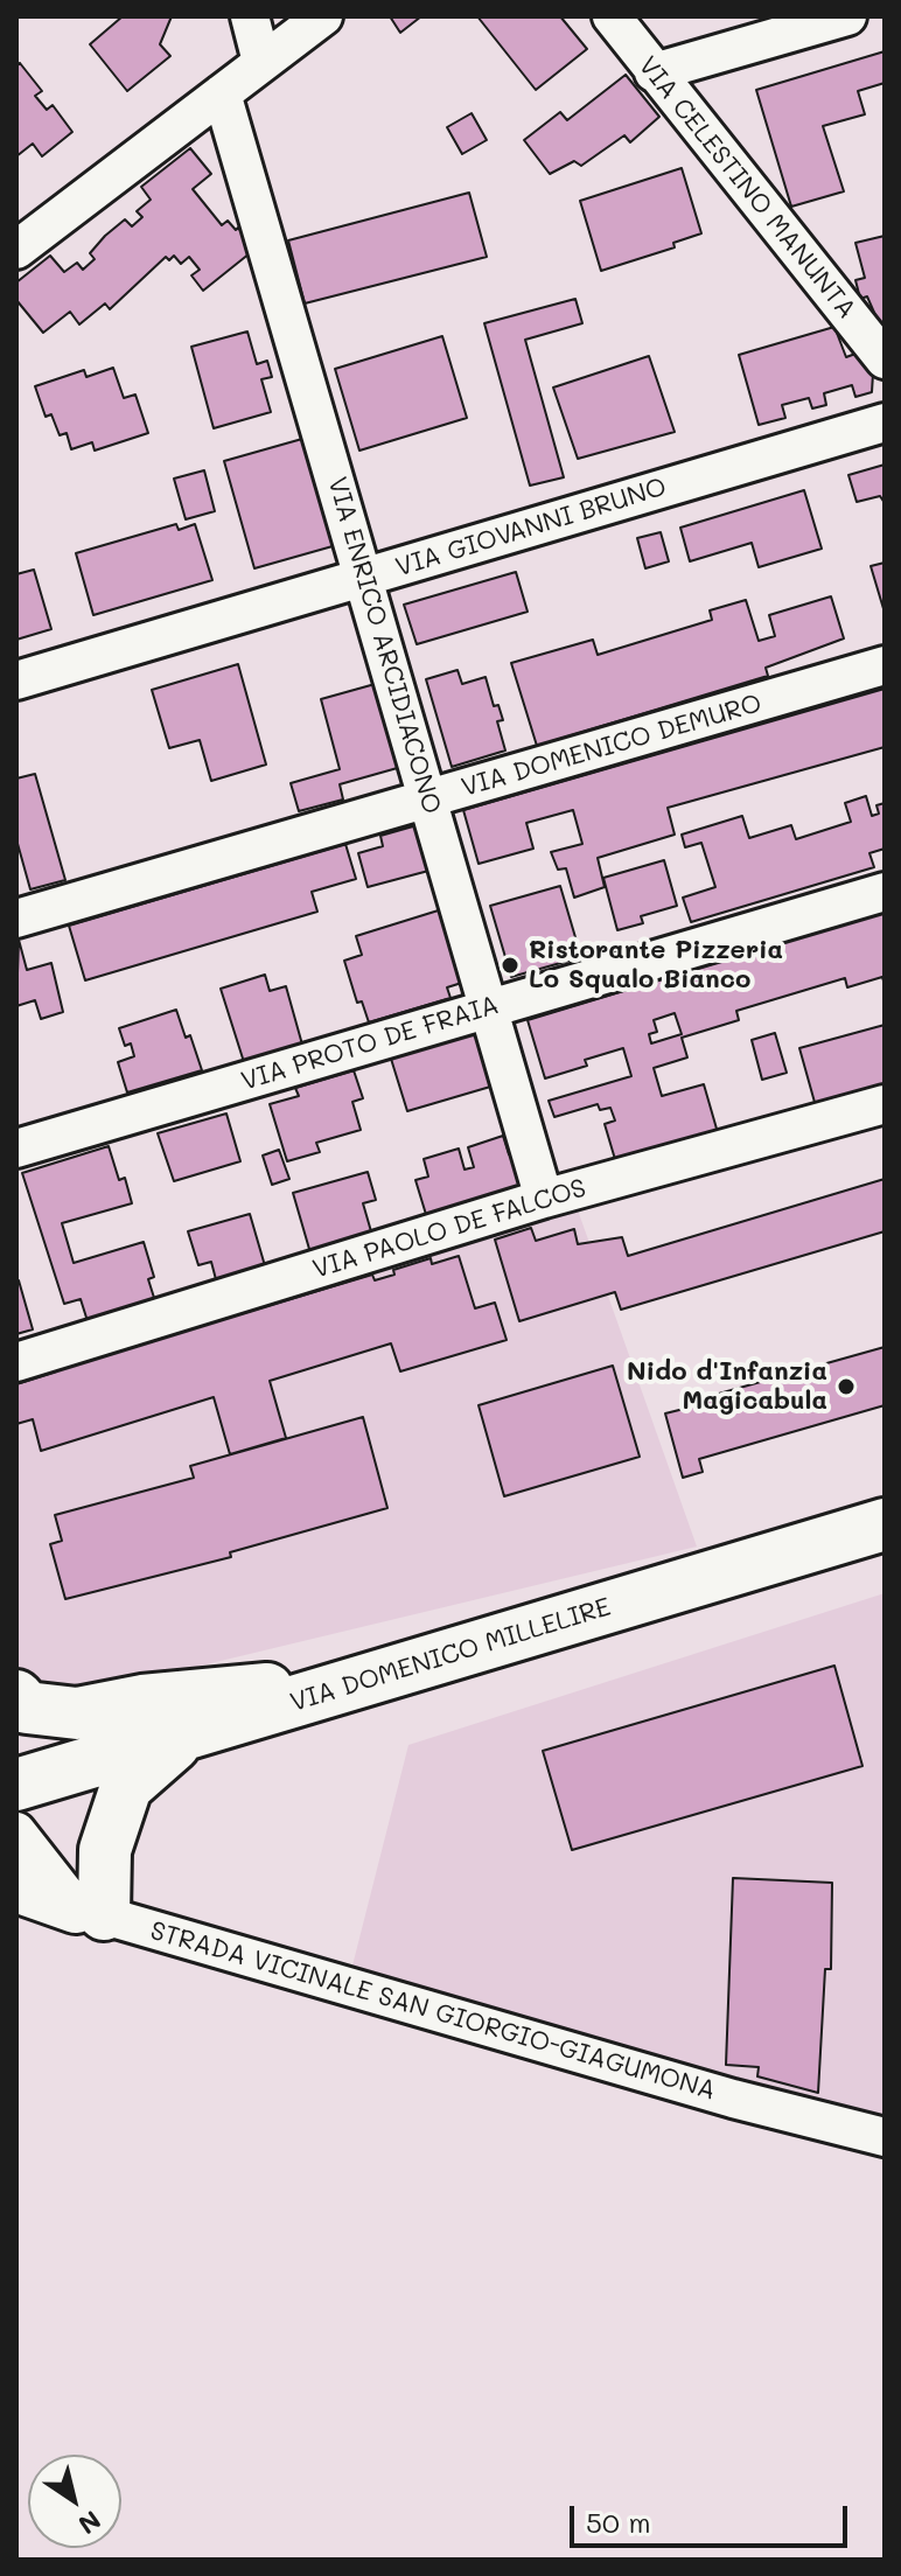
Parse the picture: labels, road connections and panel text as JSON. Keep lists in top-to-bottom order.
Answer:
{
  "streets": {
    "main road": ["VIA DOMENICO MILLELIRE"],
    "street": [
      "VIA CELESTINO MANUNTA",
      "VIA GIOVANNI BRUNO",
      "VIA ENRICO ARCIDIACONO",
      "VIA DOMENICO DEMURO",
      "VIA PROTO DE FRAIA",
      "VIA PAOLO DE FALCOS",
      "STRADA VICINALE SAN GIORGIO-GIAGUMONA"
    ]
  },
  "crossings": [
    ["VIA GIOVANNI BRUNO", "VIA ENRICO ARCIDIACONO"],
    ["VIA ENRICO ARCIDIACONO", "VIA DOMENICO DEMURO"],
    ["VIA ENRICO ARCIDIACONO", "VIA PROTO DE FRAIA"],
    ["VIA ENRICO ARCIDIACONO", "VIA PAOLO DE FALCOS"]
  ],
  "places": ["Ristorante Pizzeria Lo Squalo Bianco", "Nido d'Infanzia Magicabula"],
  "scale_bar": "50 m",
  "north": "bottom right"
}
